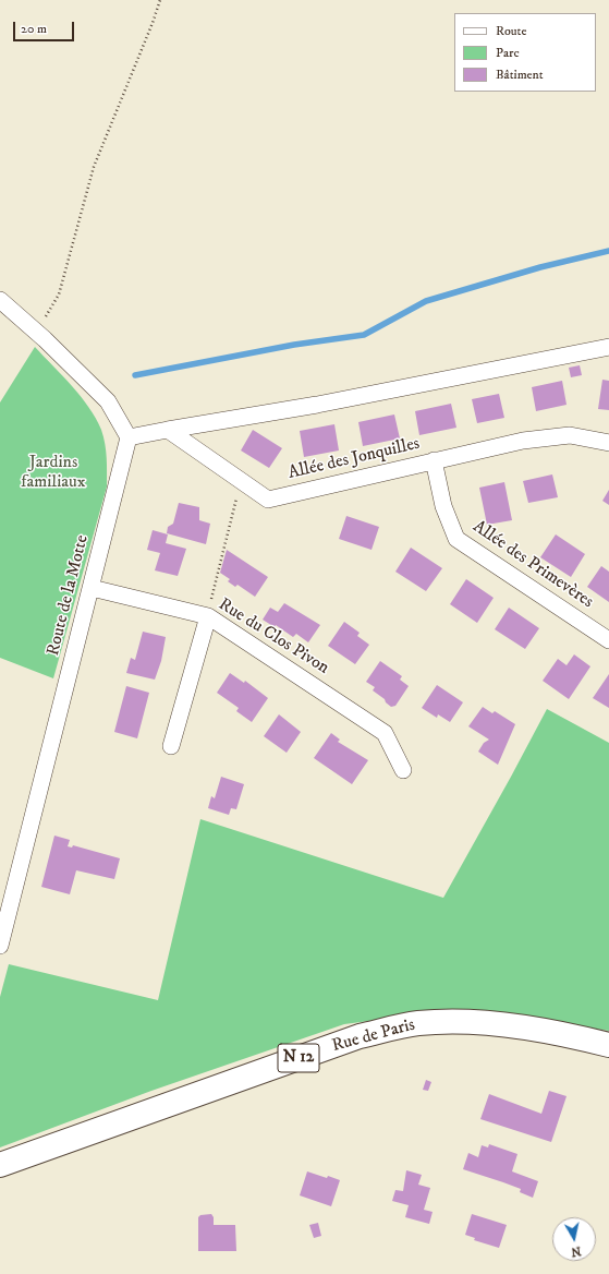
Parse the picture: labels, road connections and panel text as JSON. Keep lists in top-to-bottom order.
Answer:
{
  "streets": {
    "main road": ["Rue de Paris", "N 12"],
    "street": [
      "Allée des Jonquilles",
      "Allée des Primevères",
      "Route de la Motte",
      "Rue du Clos Pivon"
    ]
  },
  "crossings": [
    ["Allée des Jonquilles", "Allée des Primevères"],
    ["Route de la Motte", "Rue du Clos Pivon"]
  ],
  "parks": ["Jardins familiaux"],
  "legend": ["Route", "Parc", "Bâtiment"],
  "scale_bar": "20 m",
  "north": "bottom"
}
